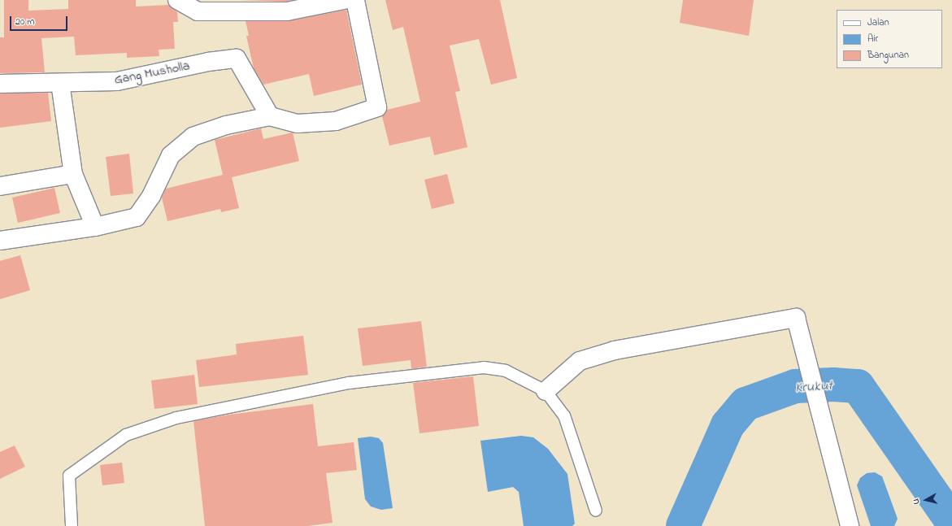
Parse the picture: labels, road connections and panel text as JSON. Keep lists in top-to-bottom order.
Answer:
{
  "streets": {
    "street": ["Gang Musholla"]
  },
  "water": ["Krukut"],
  "legend": ["Jalan", "Air", "Bangunan"],
  "scale_bar": "20 m",
  "north": "left"
}
